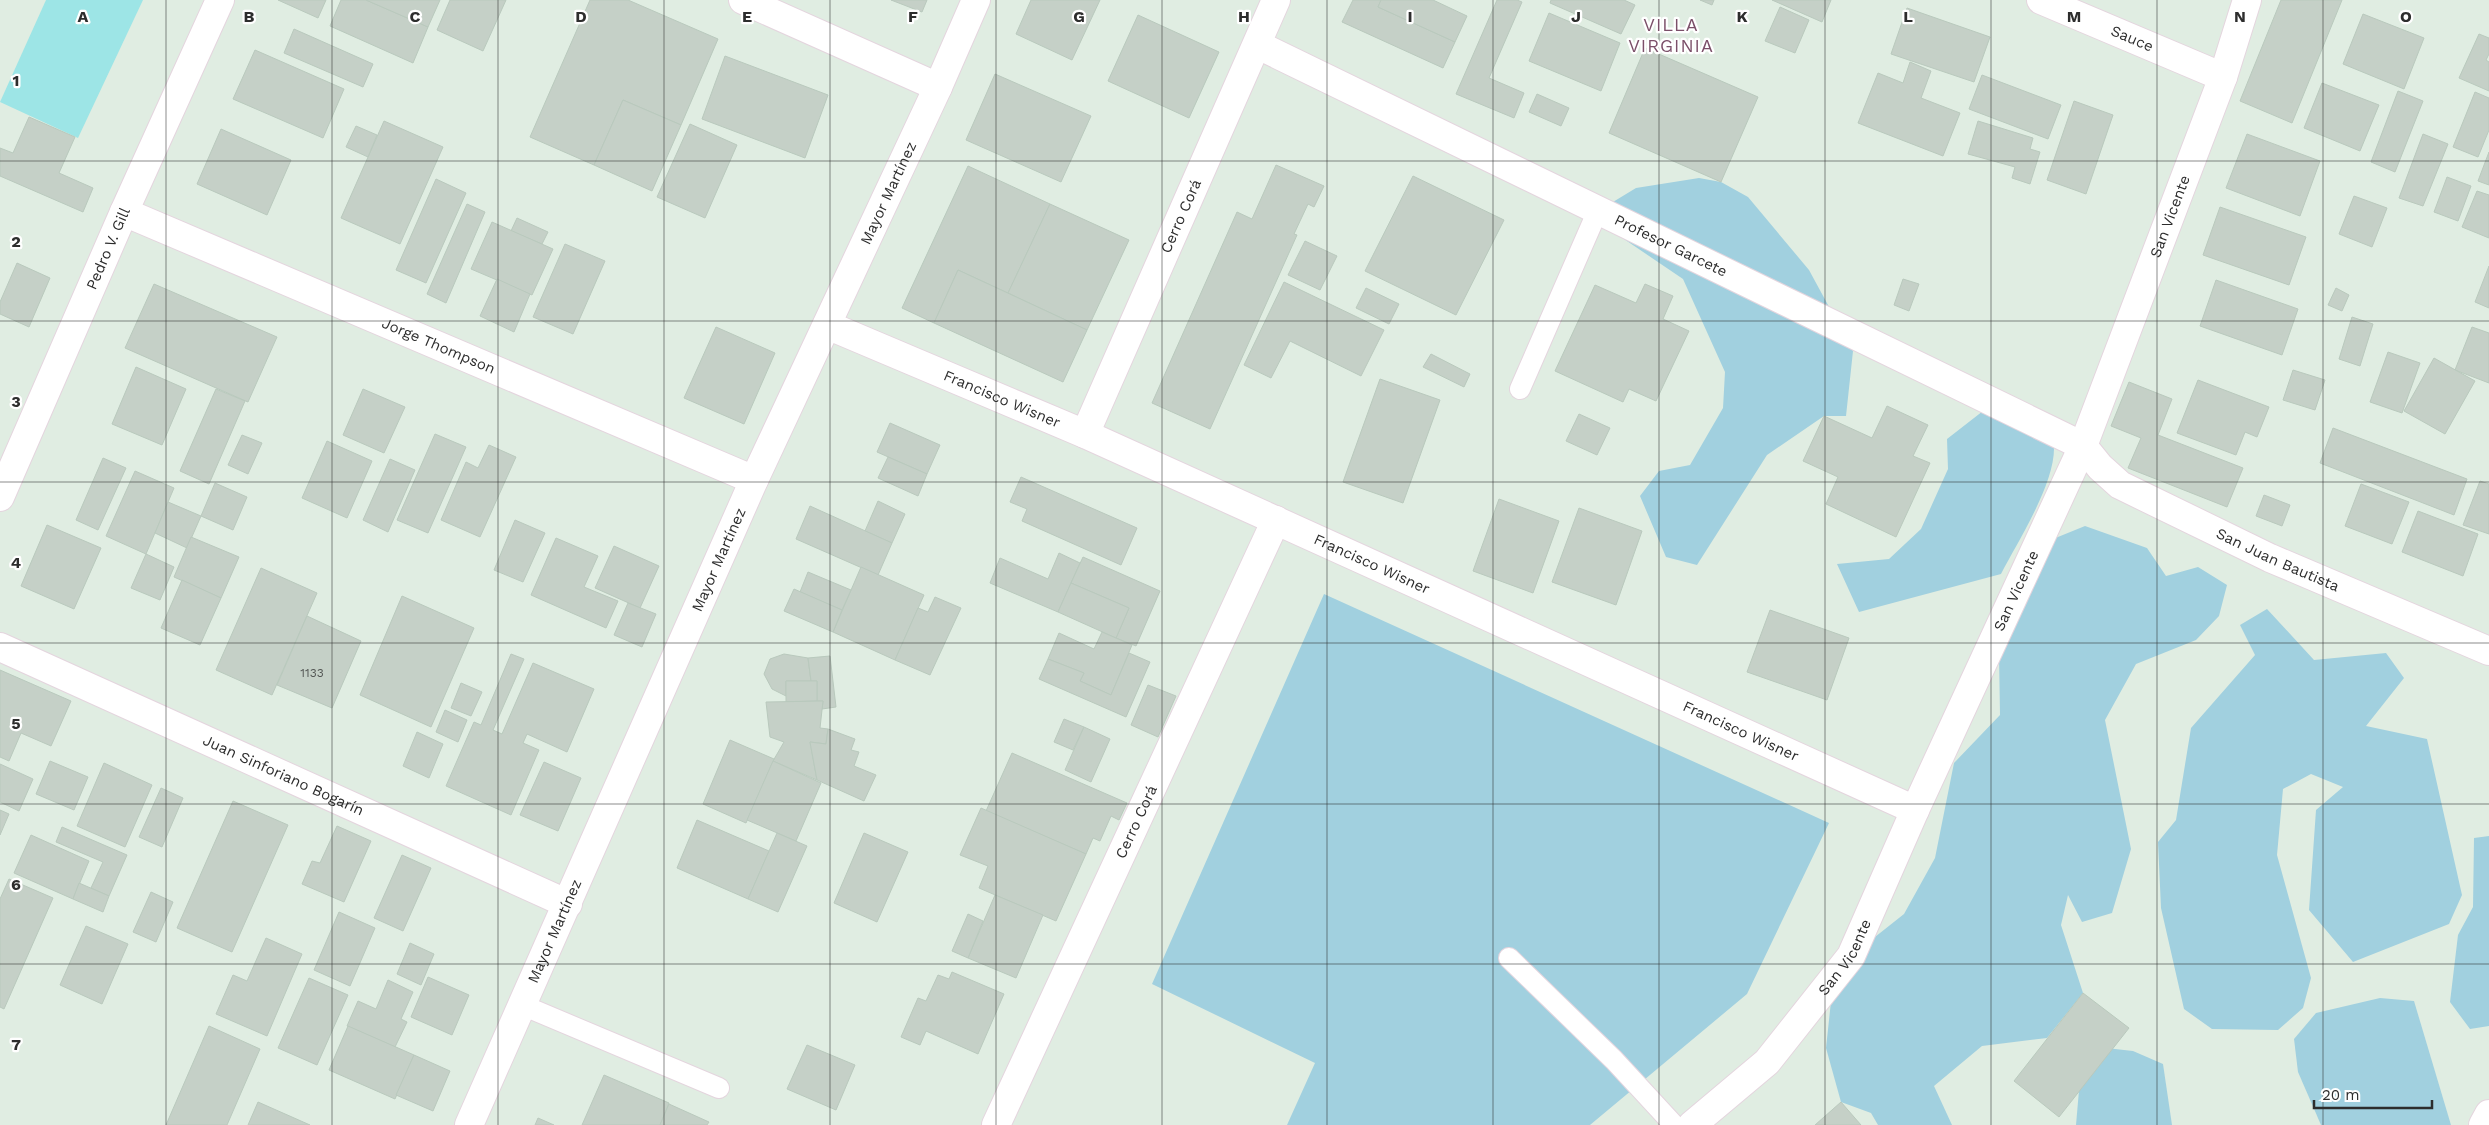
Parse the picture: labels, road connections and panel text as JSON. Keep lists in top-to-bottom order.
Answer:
{
  "streets": {
    "street": [
      "Sauce",
      "Mayor Martínez",
      "San Vicente",
      "Cerro Corá",
      "Profesor Garcete",
      "Pedro V. Gill",
      "Jorge Thompson",
      "Francisco Wisner",
      "San Juan Bautista",
      "Juan Sinforiano Bogarín"
    ]
  },
  "crossings": [
    ["Sauce", "San Vicente"],
    ["Mayor Martínez", "Jorge Thompson"],
    ["Mayor Martínez", "Francisco Wisner"],
    ["Mayor Martínez", "Juan Sinforiano Bogarín"],
    ["San Vicente", "Profesor Garcete"],
    ["San Vicente", "Francisco Wisner"],
    ["San Vicente", "San Juan Bautista"],
    ["Cerro Corá", "Profesor Garcete"],
    ["Cerro Corá", "Francisco Wisner"],
    ["Profesor Garcete", "San Juan Bautista"],
    ["Pedro V. Gill", "Jorge Thompson"]
  ],
  "districts": ["VILLA VIRGINIA"],
  "house_numbers": ["1133"],
  "scale_bar": "20 m",
  "grid": {
    "columns": [
      "A",
      "B",
      "C",
      "D",
      "E",
      "F",
      "G",
      "H",
      "I",
      "J",
      "K",
      "L",
      "M",
      "N",
      "O"
    ],
    "rows": [
      "1",
      "2",
      "3",
      "4",
      "5",
      "6",
      "7"
    ]
  }
}
